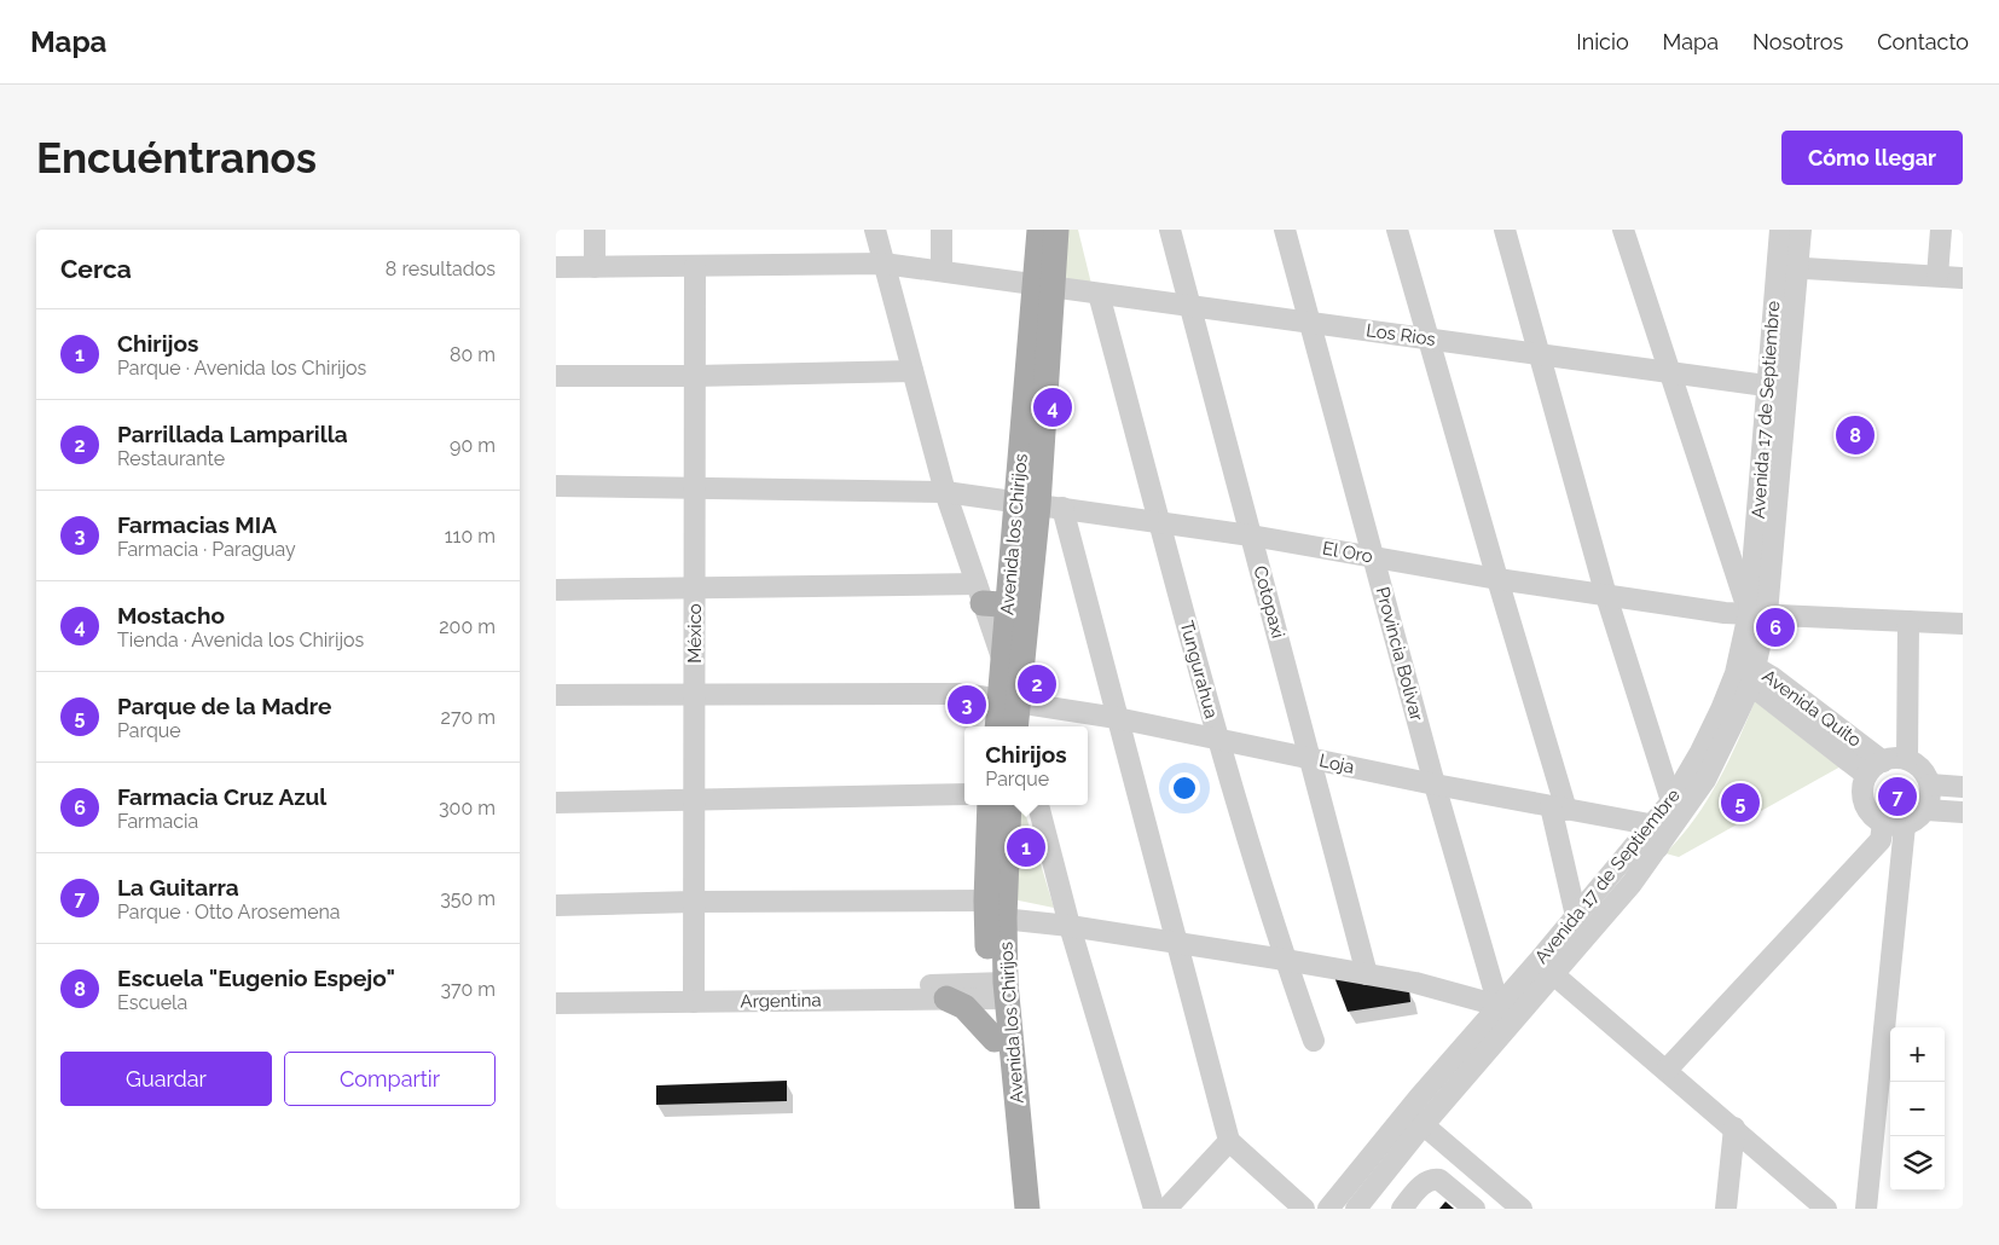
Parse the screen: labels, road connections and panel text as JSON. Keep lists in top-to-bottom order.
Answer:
{
  "streets": {
    "main road": ["Avenida los Chirijos"],
    "street": [
      "Los Rios",
      "Avenida 17 de Septiembre",
      "El Oro",
      "Cotopaxi",
      "México",
      "Provincia Bolivar",
      "Tungurahua",
      "Avenida Quito",
      "Loja",
      "Argentina"
    ]
  },
  "crossings": [
    ["Los Rios", "Avenida 17 de Septiembre"],
    ["Los Rios", "Avenida los Chirijos"],
    ["Los Rios", "Cotopaxi"],
    ["Los Rios", "México"],
    ["Los Rios", "Provincia Bolivar"],
    ["Los Rios", "Tungurahua"],
    ["Avenida 17 de Septiembre", "El Oro"],
    ["Avenida 17 de Septiembre", "Provincia Bolivar"],
    ["Avenida 17 de Septiembre", "Avenida Quito"],
    ["Avenida 17 de Septiembre", "Loja"],
    ["Avenida los Chirijos", "El Oro"],
    ["Avenida los Chirijos", "Loja"],
    ["Avenida los Chirijos", "Argentina"],
    ["El Oro", "Cotopaxi"],
    ["El Oro", "México"],
    ["El Oro", "Provincia Bolivar"],
    ["El Oro", "Tungurahua"],
    ["Cotopaxi", "Loja"],
    ["México", "Loja"],
    ["México", "Argentina"],
    ["Provincia Bolivar", "Loja"],
    ["Tungurahua", "Loja"]
  ],
  "page": {
    "header": "Mapa",
    "nav": [
      "Inicio",
      "Mapa",
      "Nosotros",
      "Contacto"
    ],
    "buttons": [
      "Cómo llegar",
      ["Guardar", "Compartir"]
    ],
    "title": "Encuéntranos",
    "heading": ["Cerca", "8 resultados"],
    "list": [
      {
        "mark": "1",
        "name": "Chirijos",
        "note": "Parque · Avenida los Chirijos",
        "value": "80 m"
      },
      {
        "mark": "2",
        "name": "Parrillada Lamparilla",
        "note": "Restaurante",
        "value": "90 m"
      },
      {
        "mark": "3",
        "name": "Farmacias MIA",
        "note": "Farmacia · Paraguay",
        "value": "110 m"
      },
      {
        "mark": "4",
        "name": "Mostacho",
        "note": "Tienda · Avenida los Chirijos",
        "value": "200 m"
      },
      {
        "mark": "5",
        "name": "Parque de la Madre",
        "note": "Parque",
        "value": "270 m"
      },
      {
        "mark": "6",
        "name": "Farmacia Cruz Azul",
        "note": "Farmacia",
        "value": "300 m"
      },
      {
        "mark": "7",
        "name": "La Guitarra",
        "note": "Parque · Otto Arosemena",
        "value": "350 m"
      },
      {
        "mark": "8",
        "name": "Escuela \"Eugenio Espejo\"",
        "note": "Escuela",
        "value": "370 m"
      }
    ],
    "pins": [
      "4",
      "8",
      "6",
      "2",
      "3",
      "7",
      "5",
      "1"
    ],
    "popup": ["Chirijos", "Parque"],
    "map_buttons": ["+", "−"]
  }
}
